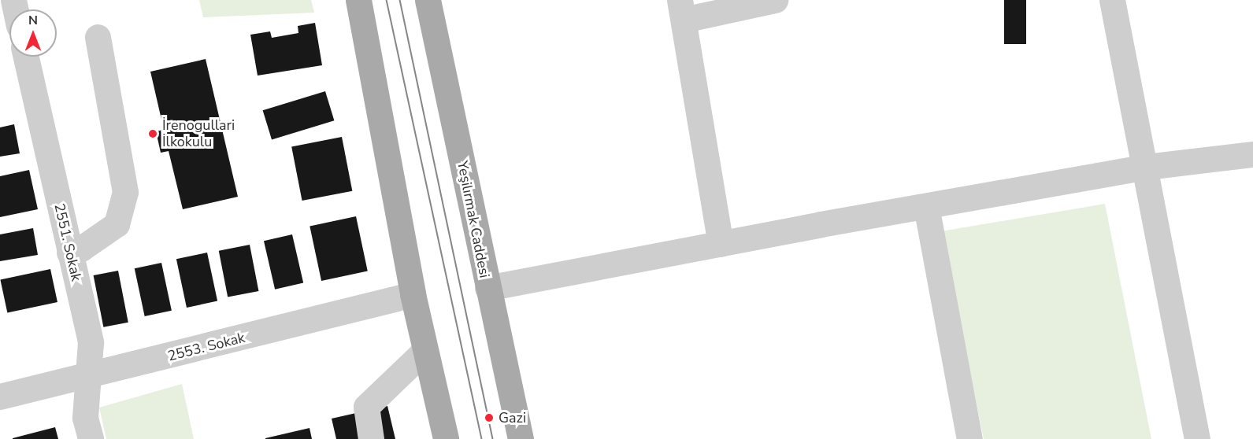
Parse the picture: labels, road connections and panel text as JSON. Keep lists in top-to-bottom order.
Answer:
{
  "streets": {
    "main road": ["Yeşilırmak Caddesi"],
    "street": ["2551. Sokak", "2553. Sokak"]
  },
  "crossings": [
    ["2551. Sokak", "2553. Sokak"]
  ],
  "places": ["İrenogullari İlkokulu", "Gazi"],
  "north": "top"
}
